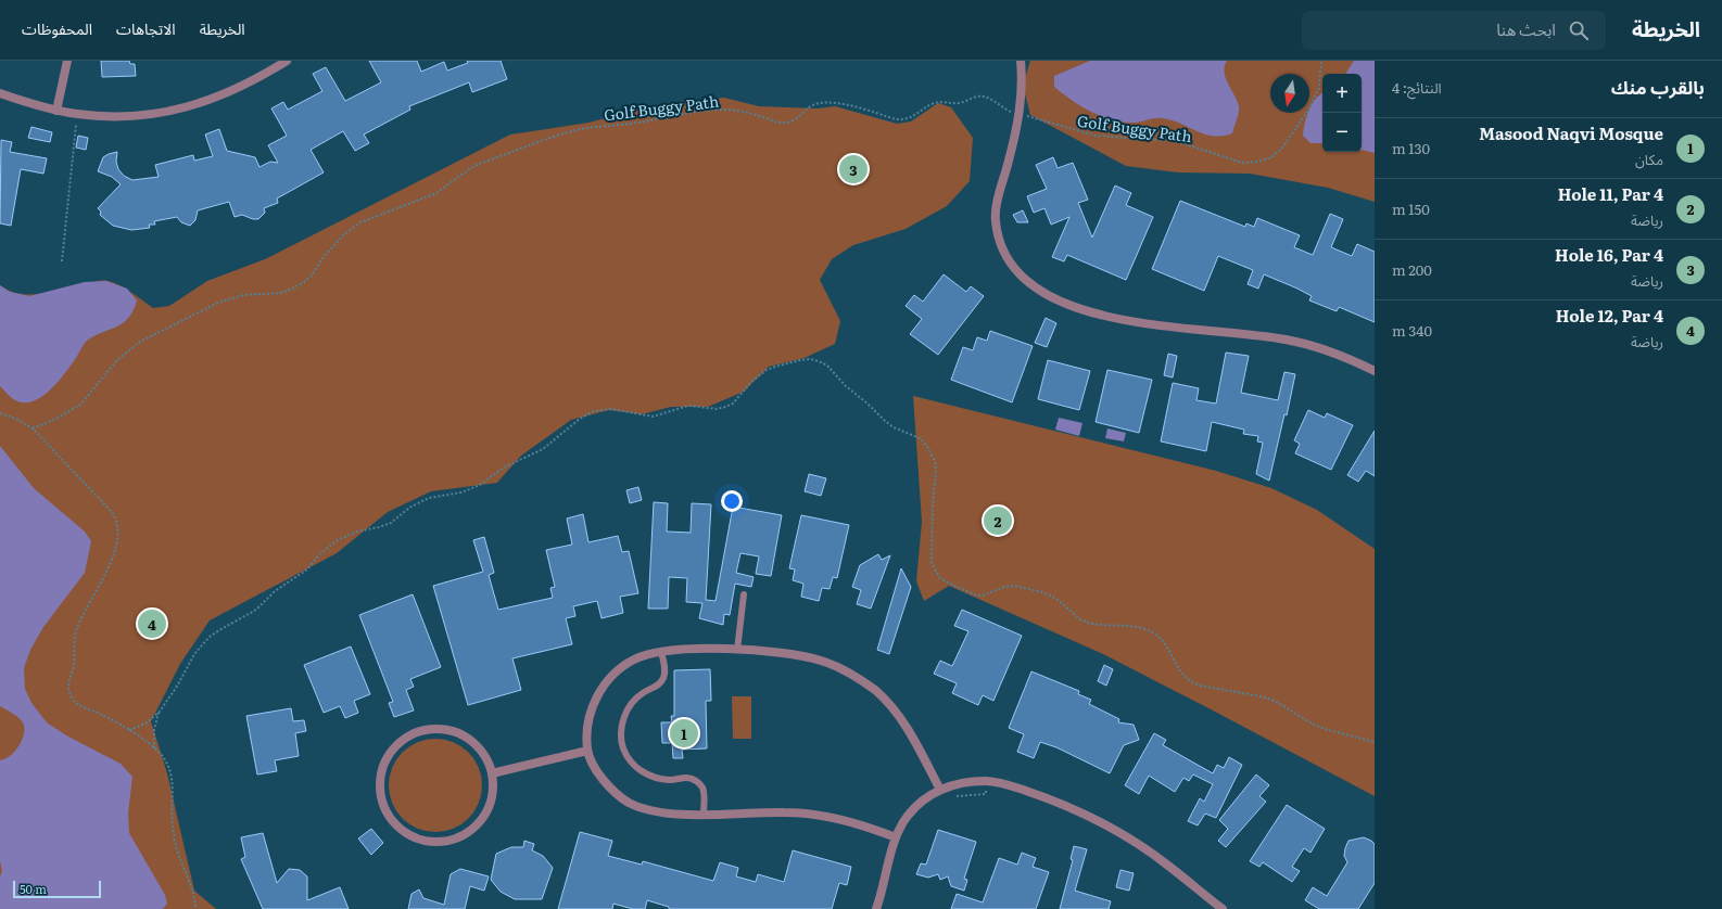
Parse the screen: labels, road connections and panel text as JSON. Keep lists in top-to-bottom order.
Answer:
{
  "streets": {
    "path": ["Golf Buggy Path"]
  },
  "scale_bar": "50 m",
  "north": "bottom",
  "page": {
    "header": "الخريطة",
    "search": "ابحث هنا",
    "nav": ["الخريطة", "الاتجاهات", "المحفوظات"],
    "heading": ["بالقرب منك", "النتائج: 4"],
    "map_buttons": ["+", "−"],
    "list": [
      {
        "mark": "1",
        "name": "Masood Naqvi Mosque",
        "note": "مكان",
        "value": "130 m"
      },
      {
        "mark": "2",
        "name": "Hole 11, Par 4",
        "note": "رياضة",
        "value": "150 m"
      },
      {
        "mark": "3",
        "name": "Hole 16, Par 4",
        "note": "رياضة",
        "value": "200 m"
      },
      {
        "mark": "4",
        "name": "Hole 12, Par 4",
        "note": "رياضة",
        "value": "340 m"
      }
    ],
    "pins": [
      "3",
      "2",
      "4",
      "1"
    ],
    "scale": "50 m"
  }
}
